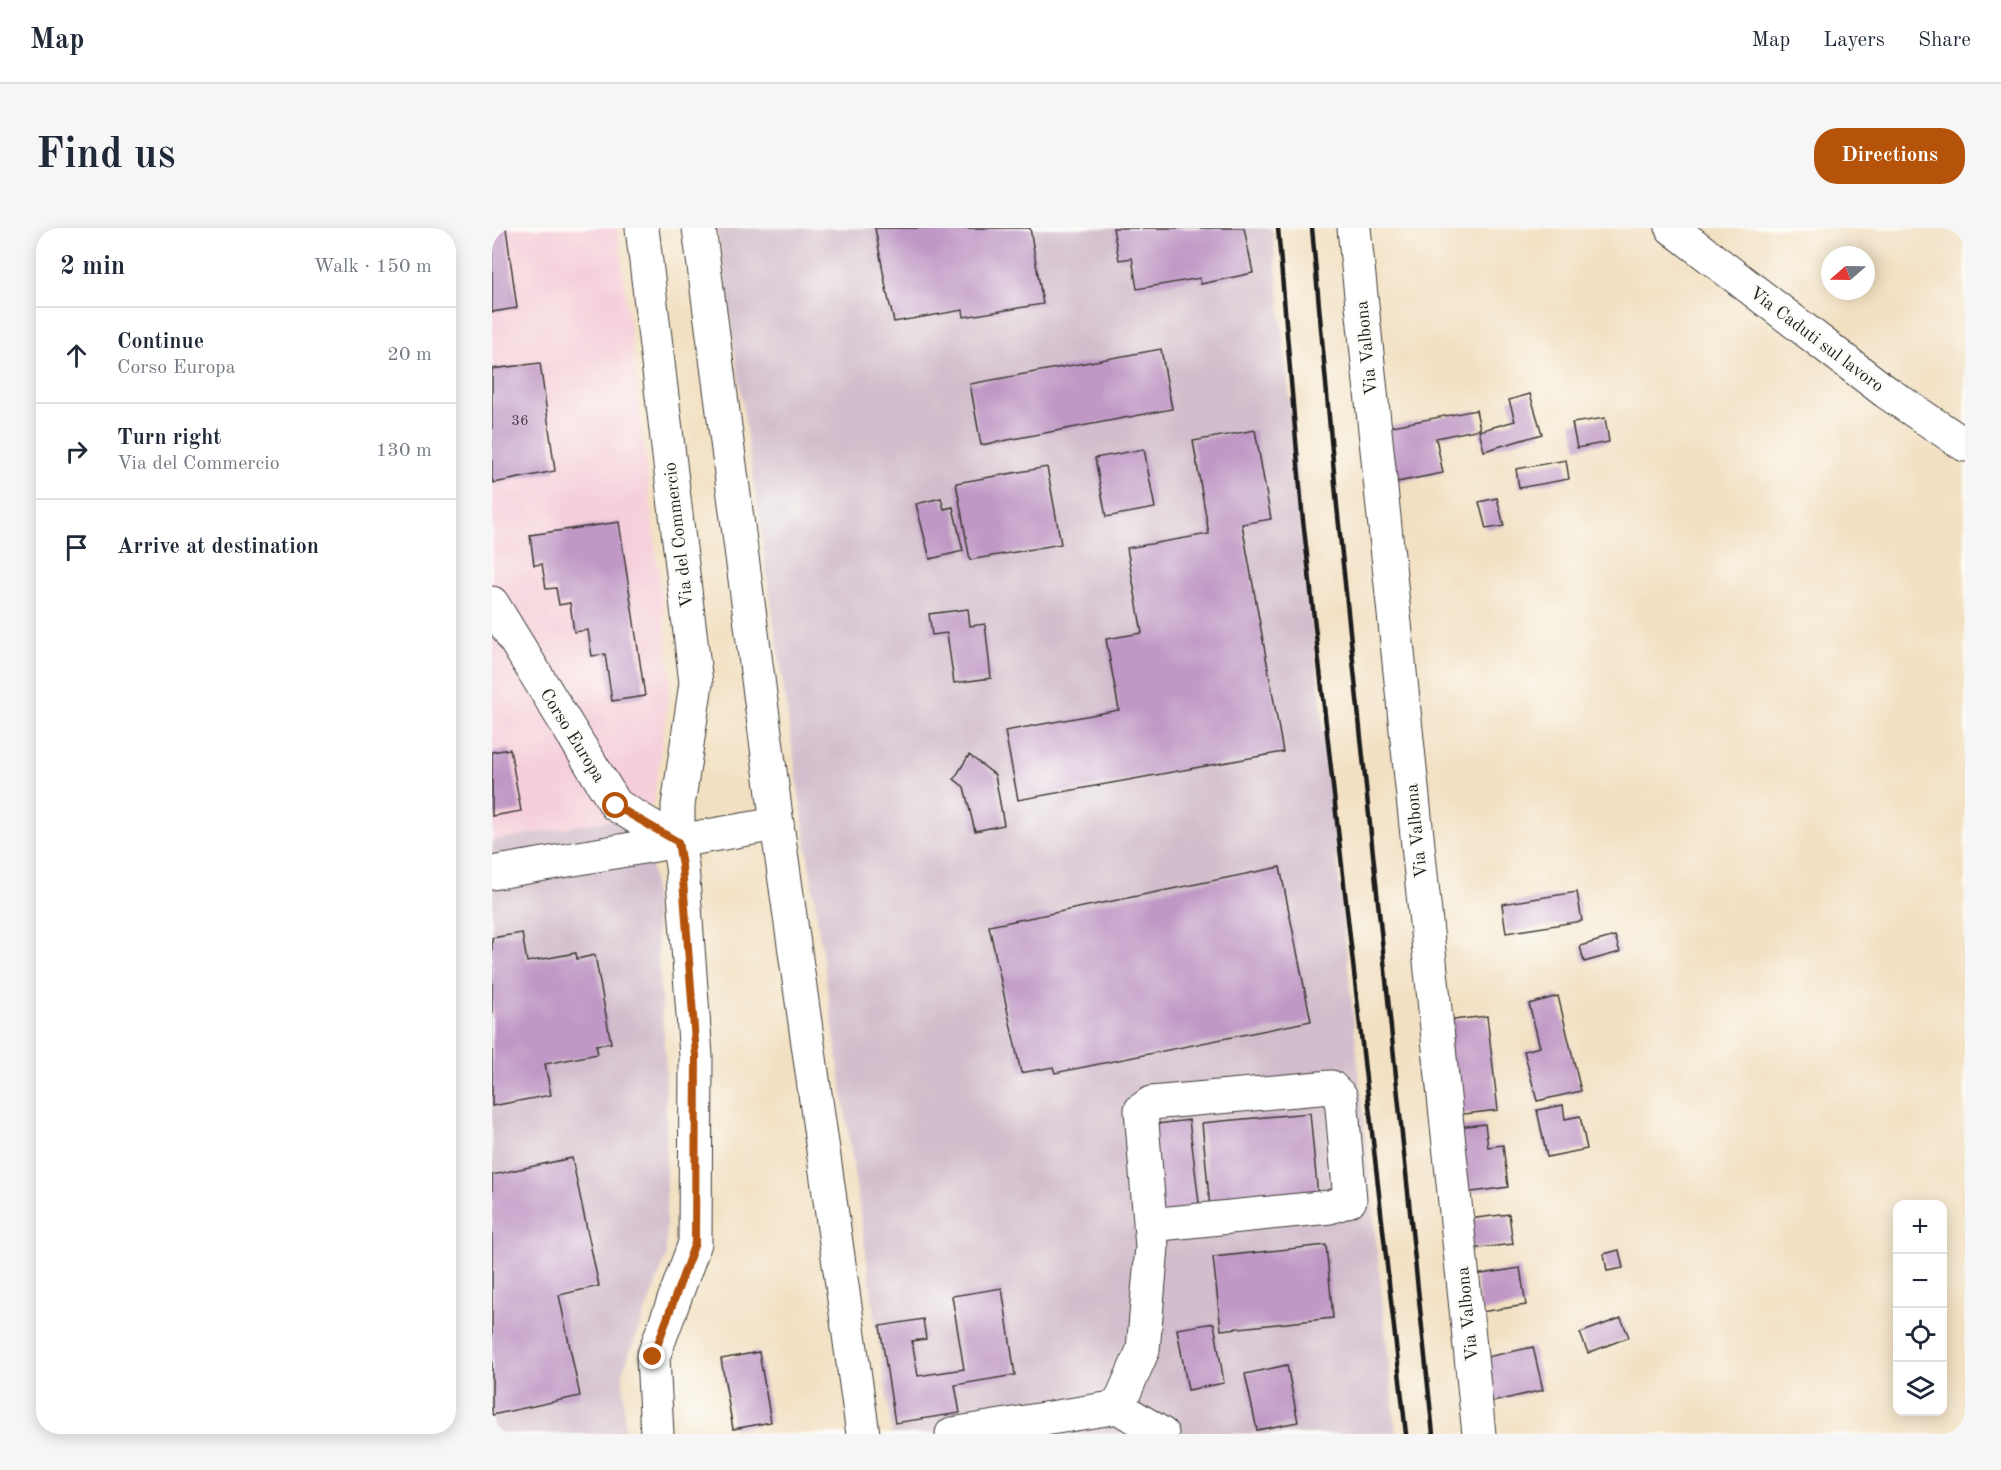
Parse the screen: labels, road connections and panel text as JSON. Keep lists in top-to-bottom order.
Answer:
{
  "streets": {
    "street": [
      "Via Caduti sul lavoro",
      "Via Valbona",
      "Via del Commercio",
      "Corso Europa"
    ]
  },
  "crossings": [
    ["Via del Commercio", "Corso Europa"]
  ],
  "house_numbers": ["36"],
  "north": "left",
  "page": {
    "header": "Map",
    "nav": ["Map", "Layers", "Share"],
    "buttons": "Directions",
    "title": "Find us",
    "heading": ["2 min", "Walk · 150 m"],
    "list": [
      ["Continue", "Corso Europa", "20 m"],
      ["Turn right", "Via del Commercio", "130 m"],
      "Arrive at destination"
    ],
    "map_buttons": ["+", "−"]
  }
}
